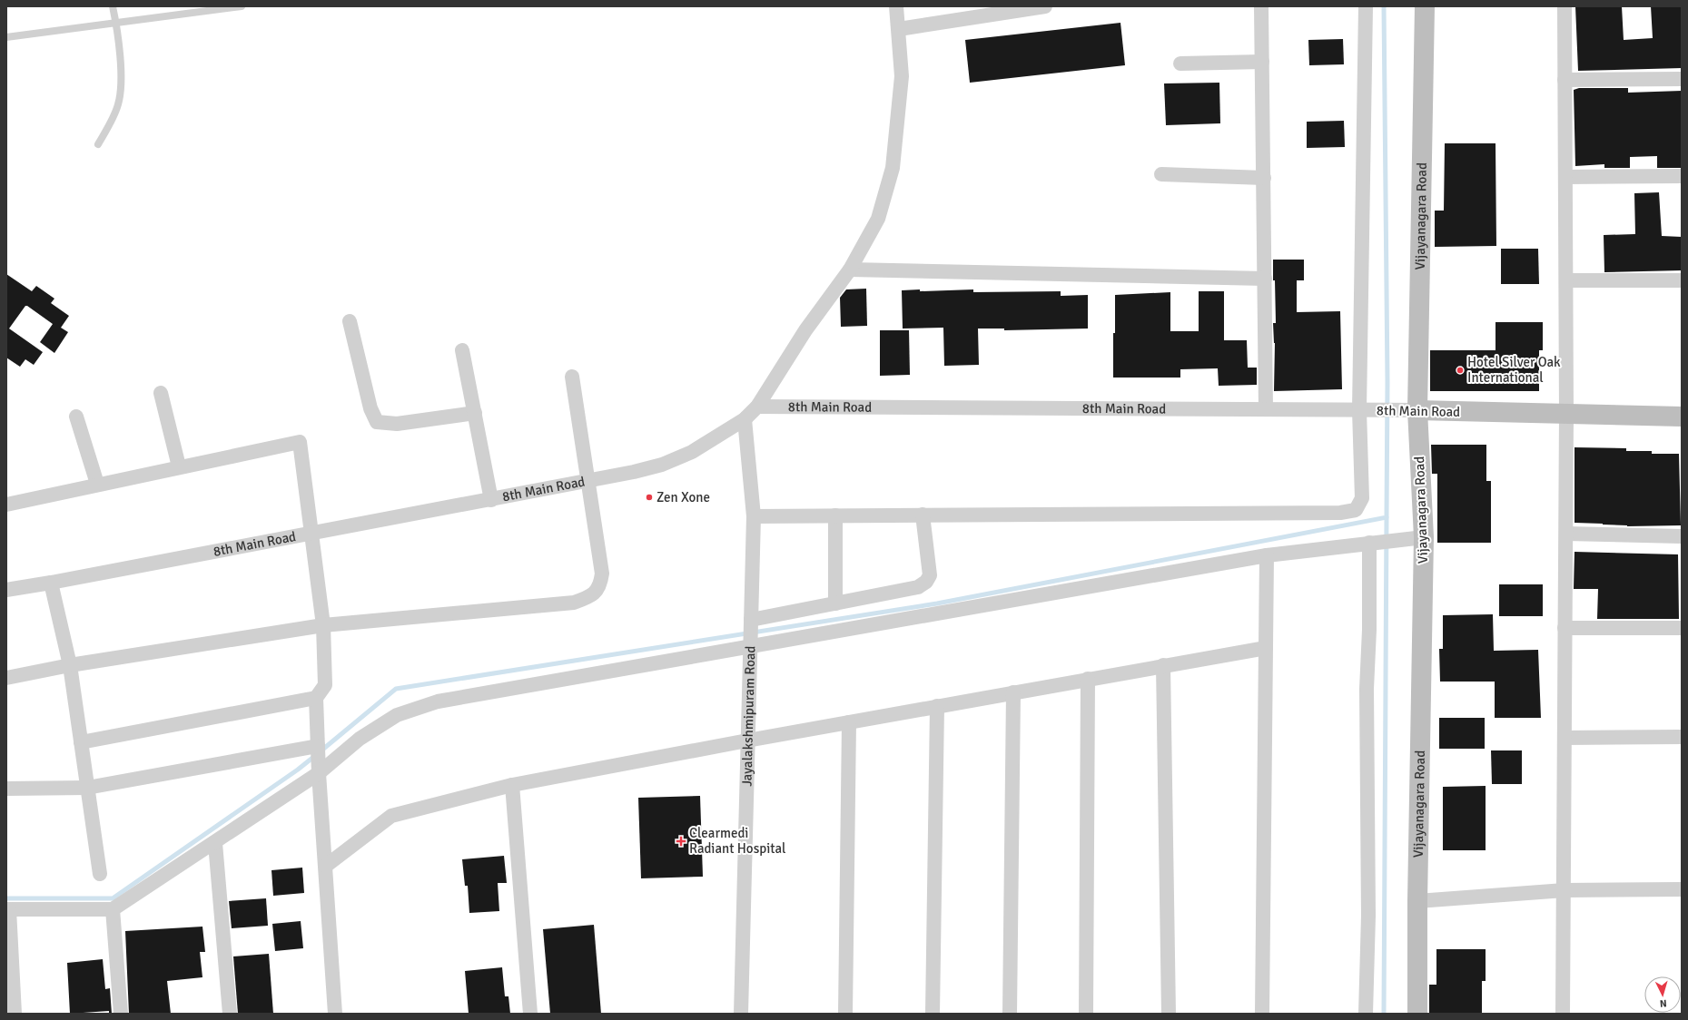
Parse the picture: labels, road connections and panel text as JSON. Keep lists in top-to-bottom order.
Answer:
{
  "streets": {
    "street": ["Vijayanagara Road", "8th Main Road", "Jayalakshmipuram Road"]
  },
  "crossings": [
    ["Vijayanagara Road", "8th Main Road"],
    ["8th Main Road", "Jayalakshmipuram Road"]
  ],
  "places": {
    "other": ["Hotel Silver Oak International", "Zen Xone"],
    "health": ["Clearmedi Radiant Hospital"]
  },
  "north": "bottom"
}
